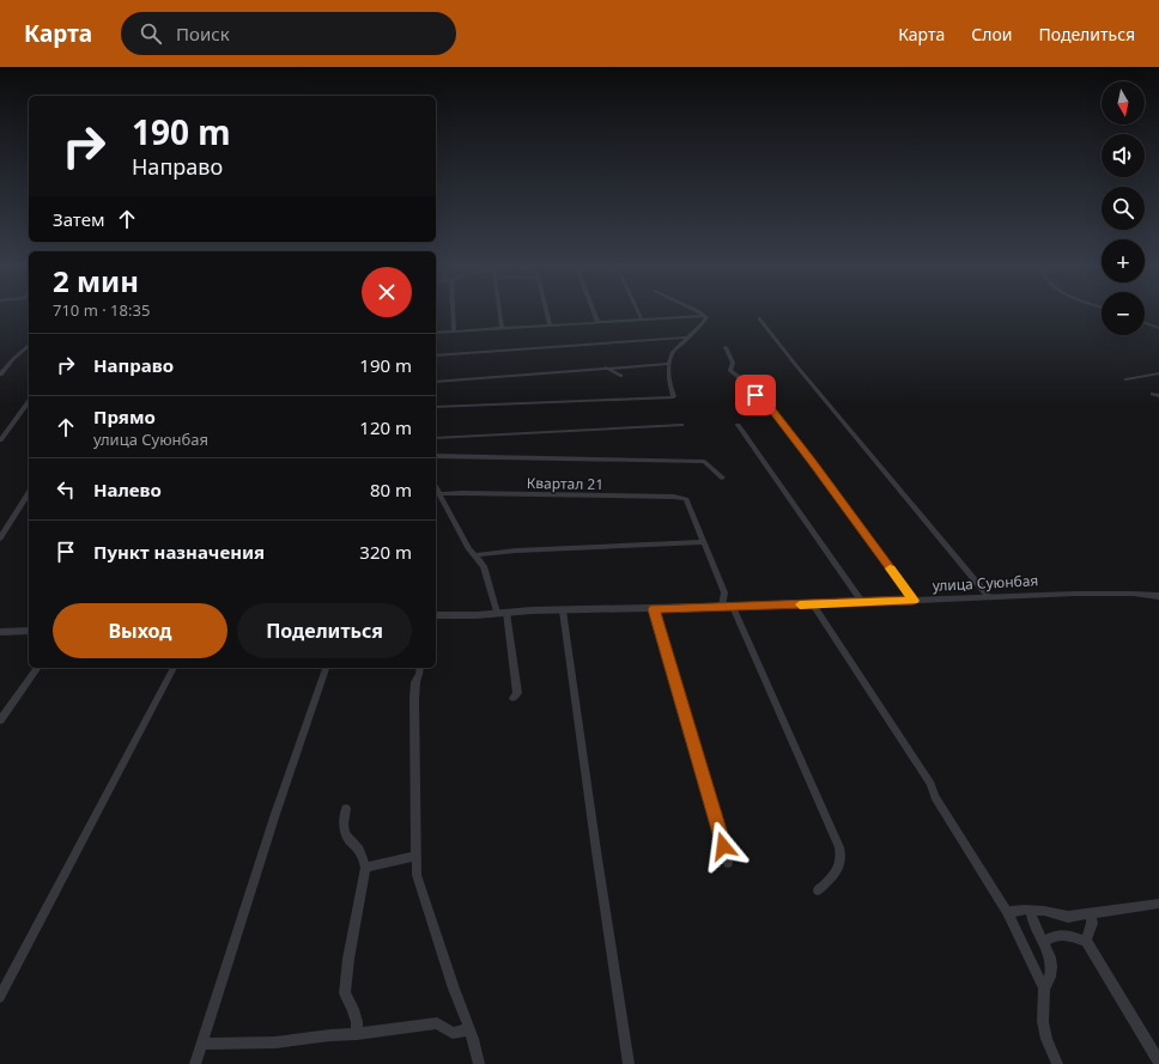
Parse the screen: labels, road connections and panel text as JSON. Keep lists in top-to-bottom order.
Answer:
{
  "streets": {
    "street": ["Квартал 21", "улица Суюнбая"]
  },
  "north": "bottom",
  "page": {
    "header": "Карта",
    "search": "Поиск",
    "nav": ["Карта", "Слои", "Поделиться"],
    "map_buttons": ["+", "−"],
    "turn": ["190 m", "Направо"],
    "then": "Затем",
    "heading": ["2 мин", "710 m · 18:35"],
    "list": [
      {
        "name": "Направо",
        "value": "190 m"
      },
      {
        "name": "Прямо",
        "note": "улица Суюнбая",
        "value": "120 m"
      },
      {
        "name": "Налево",
        "value": "80 m"
      },
      {
        "name": "Пункт назначения",
        "value": "320 m"
      }
    ],
    "buttons": ["Выход", "Поделиться"]
  }
}
